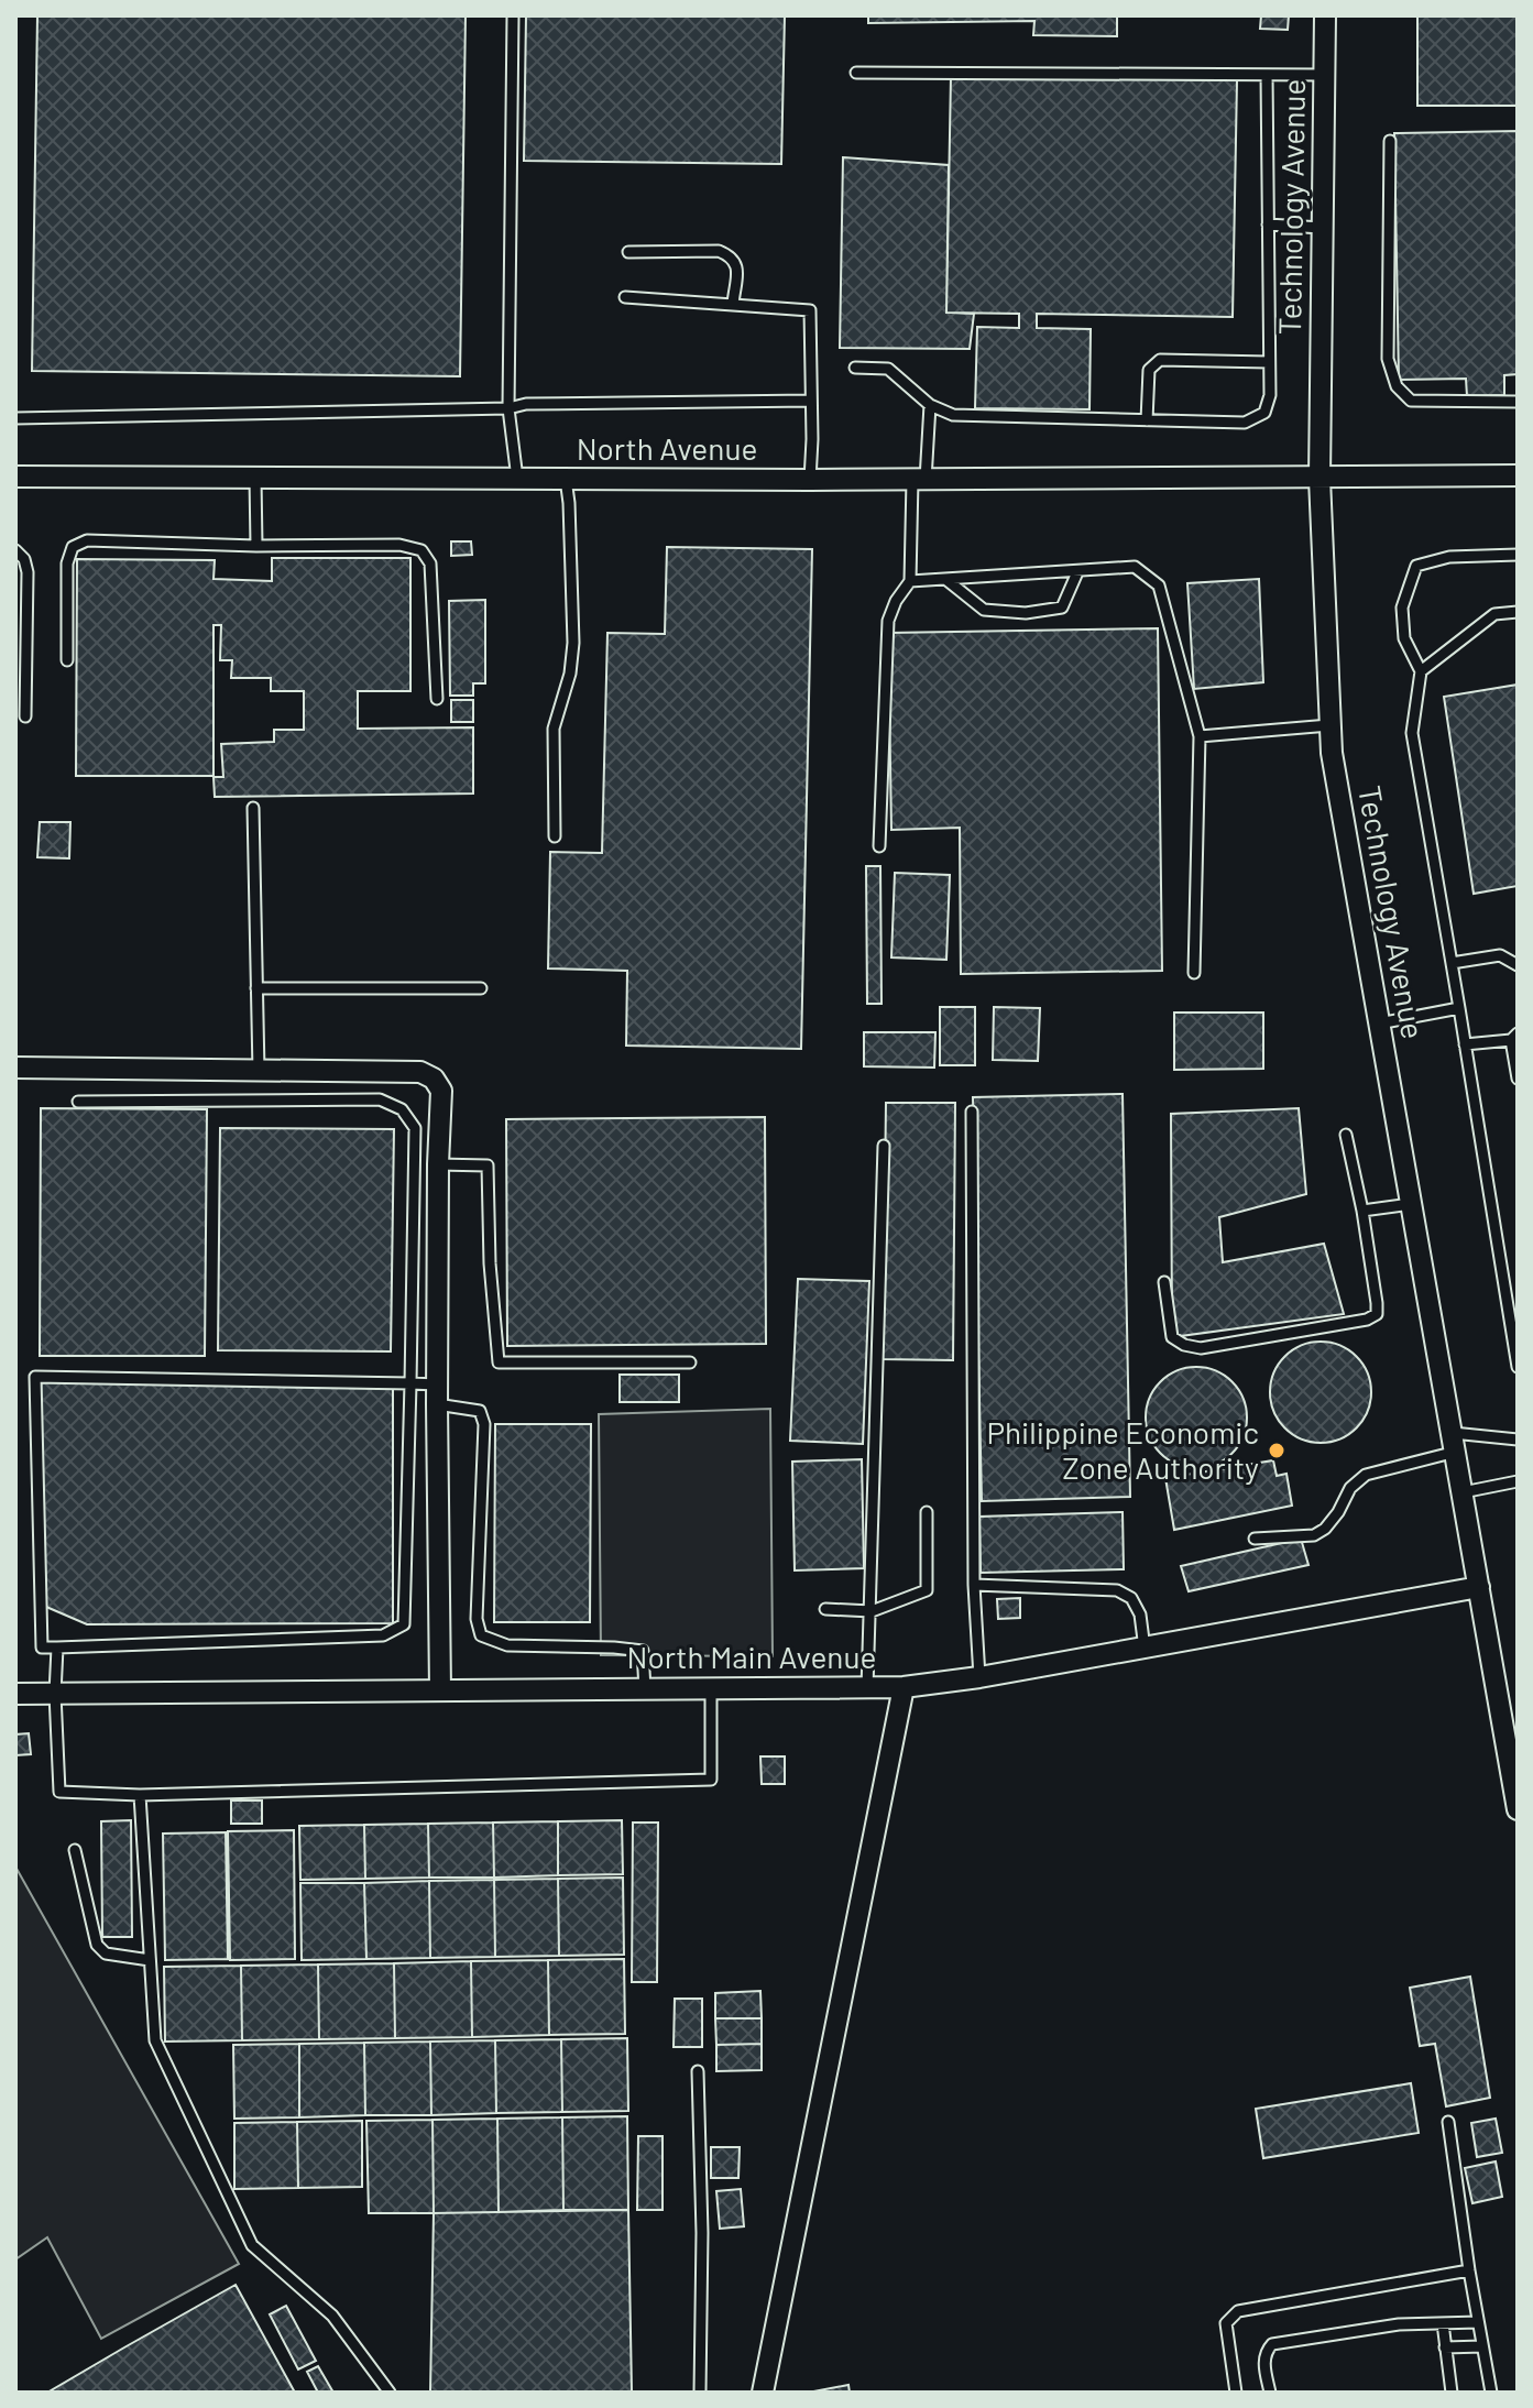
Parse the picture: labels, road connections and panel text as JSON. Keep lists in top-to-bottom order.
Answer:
{
  "streets": {
    "street": ["Technology Avenue", "North Avenue", "North Main Avenue"]
  },
  "crossings": [
    ["Technology Avenue", "North Avenue"],
    ["Technology Avenue", "North Main Avenue"]
  ],
  "places": ["Philippine Economic Zone Authority"]
}
